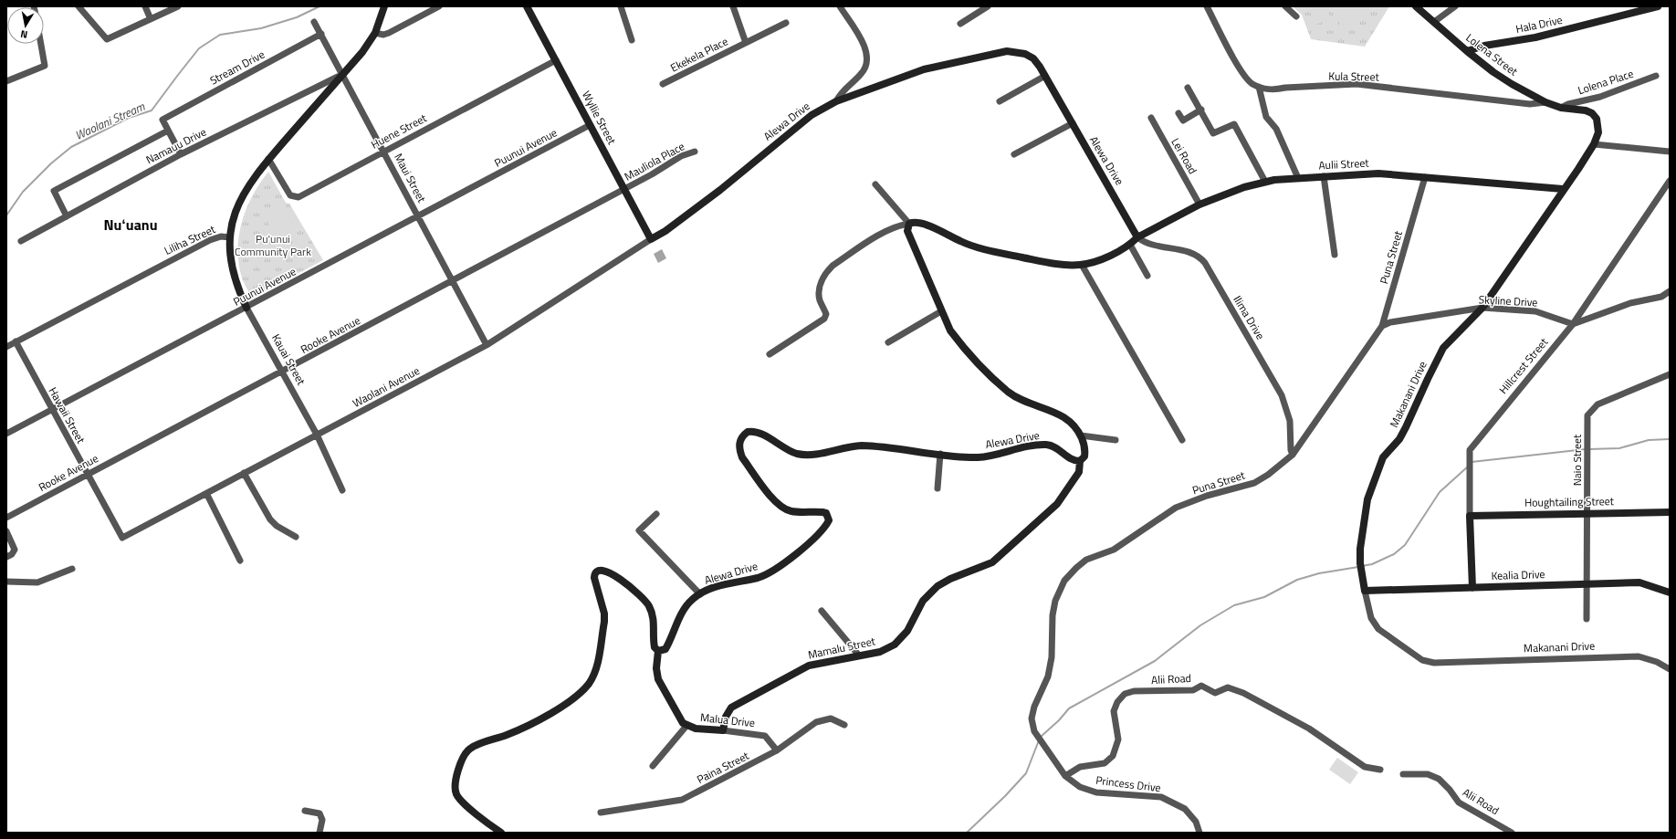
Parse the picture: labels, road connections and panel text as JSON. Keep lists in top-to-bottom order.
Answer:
{
  "streets": {
    "street": [
      "Hala Drive",
      "Ekekela Place",
      "Lolena Street",
      "Stream Drive",
      "Kula Street",
      "Lolena Place",
      "Wyllie Street",
      "Alewa Drive",
      "Huene Street",
      "Namauu Drive",
      "Puunui Avenue",
      "Lei Road",
      "Mauliola Place",
      "Aulii Street",
      "Maui Street",
      "Liliha Street",
      "Puna Street",
      "Skyline Drive",
      "Ilima Drive",
      "Rooke Avenue",
      "Kauai Street",
      "Hillcrest Street",
      "Waolani Avenue",
      "Makanani Drive",
      "Hawaii Street",
      "Naio Street",
      "Houghtailing Street",
      "Kealia Drive",
      "Mamalu Street",
      "Alii Road",
      "Malua Drive",
      "Paina Street",
      "Princess Drive"
    ]
  },
  "crossings": [
    ["Hala Drive", "Lolena Street"],
    ["Lolena Street", "Kula Street"],
    ["Lolena Street", "Lolena Place"],
    ["Lolena Street", "Makanani Drive"],
    ["Stream Drive", "Maui Street"],
    ["Lolena Place", "Makanani Drive"],
    ["Wyllie Street", "Alewa Drive"],
    ["Wyllie Street", "Huene Street"],
    ["Wyllie Street", "Puunui Avenue"],
    ["Wyllie Street", "Mauliola Place"],
    ["Wyllie Street", "Rooke Avenue"],
    ["Wyllie Street", "Waolani Avenue"],
    ["Alewa Drive", "Aulii Street"],
    ["Alewa Drive", "Ilima Drive"],
    ["Alewa Drive", "Waolani Avenue"],
    ["Alewa Drive", "Mamalu Street"],
    ["Alewa Drive", "Malua Drive"],
    ["Huene Street", "Maui Street"],
    ["Huene Street", "Liliha Street"],
    ["Namauu Drive", "Maui Street"],
    ["Namauu Drive", "Liliha Street"],
    ["Puunui Avenue", "Maui Street"],
    ["Puunui Avenue", "Kauai Street"],
    ["Puunui Avenue", "Hawaii Street"],
    ["Lei Road", "Aulii Street"],
    ["Mauliola Place", "Rooke Avenue"],
    ["Aulii Street", "Puna Street"],
    ["Aulii Street", "Ilima Drive"],
    ["Aulii Street", "Makanani Drive"],
    ["Maui Street", "Liliha Street"],
    ["Maui Street", "Rooke Avenue"],
    ["Maui Street", "Waolani Avenue"],
    ["Liliha Street", "Kauai Street"],
    ["Liliha Street", "Hawaii Street"],
    ["Puna Street", "Skyline Drive"],
    ["Puna Street", "Ilima Drive"],
    ["Puna Street", "Alii Road"],
    ["Puna Street", "Princess Drive"],
    ["Skyline Drive", "Hillcrest Street"],
    ["Skyline Drive", "Makanani Drive"],
    ["Rooke Avenue", "Kauai Street"],
    ["Rooke Avenue", "Hawaii Street"],
    ["Kauai Street", "Waolani Avenue"],
    ["Hillcrest Street", "Houghtailing Street"],
    ["Hillcrest Street", "Kealia Drive"],
    ["Waolani Avenue", "Hawaii Street"],
    ["Makanani Drive", "Kealia Drive"],
    ["Naio Street", "Houghtailing Street"],
    ["Naio Street", "Kealia Drive"],
    ["Mamalu Street", "Malua Drive"],
    ["Alii Road", "Princess Drive"],
    ["Malua Drive", "Paina Street"]
  ],
  "districts": ["Nuʻuanu"],
  "water": ["Waolani Stream"],
  "parks": ["Pu'unui Community Park"],
  "north": "bottom"
}
